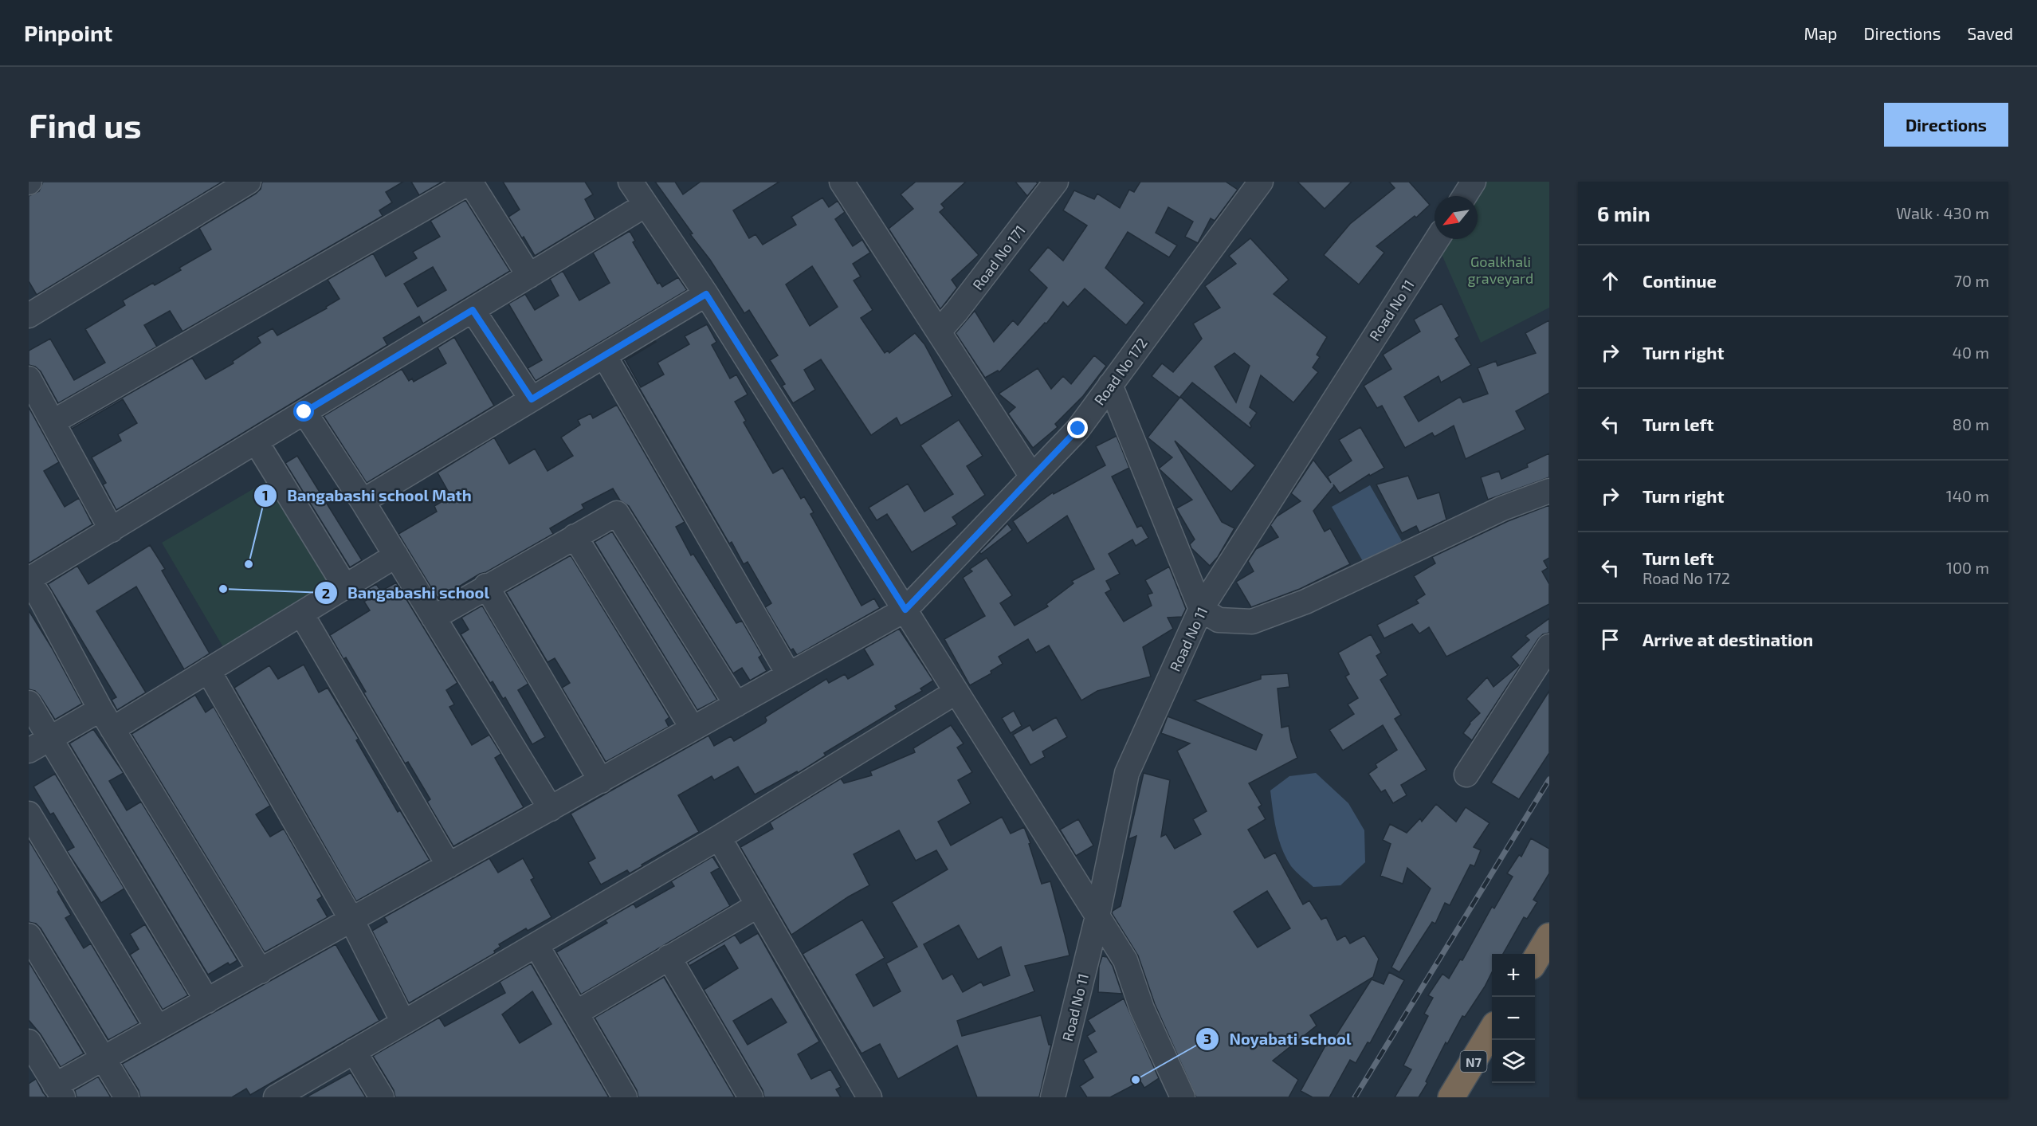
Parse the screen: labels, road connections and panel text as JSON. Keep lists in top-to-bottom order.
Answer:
{
  "streets": {
    "highway": ["N7"],
    "street": ["Road No 171", "Road No 11", "Road No 172"]
  },
  "parks": ["Goalkhali graveyard"],
  "places": ["Bangabashi school Math", "Bangabashi school", "Noyabati school"],
  "north": "bottom left",
  "page": {
    "header": "Pinpoint",
    "nav": ["Map", "Directions", "Saved"],
    "buttons": "Directions",
    "title": "Find us",
    "heading": ["6 min", "Walk · 430 m"],
    "list": [
      ["Continue", "70 m"],
      ["Turn right", "40 m"],
      ["Turn left", "80 m"],
      ["Turn right", "140 m"],
      ["Turn left", "Road No 172", "100 m"],
      "Arrive at destination"
    ],
    "map_buttons": ["+", "−"]
  }
}
